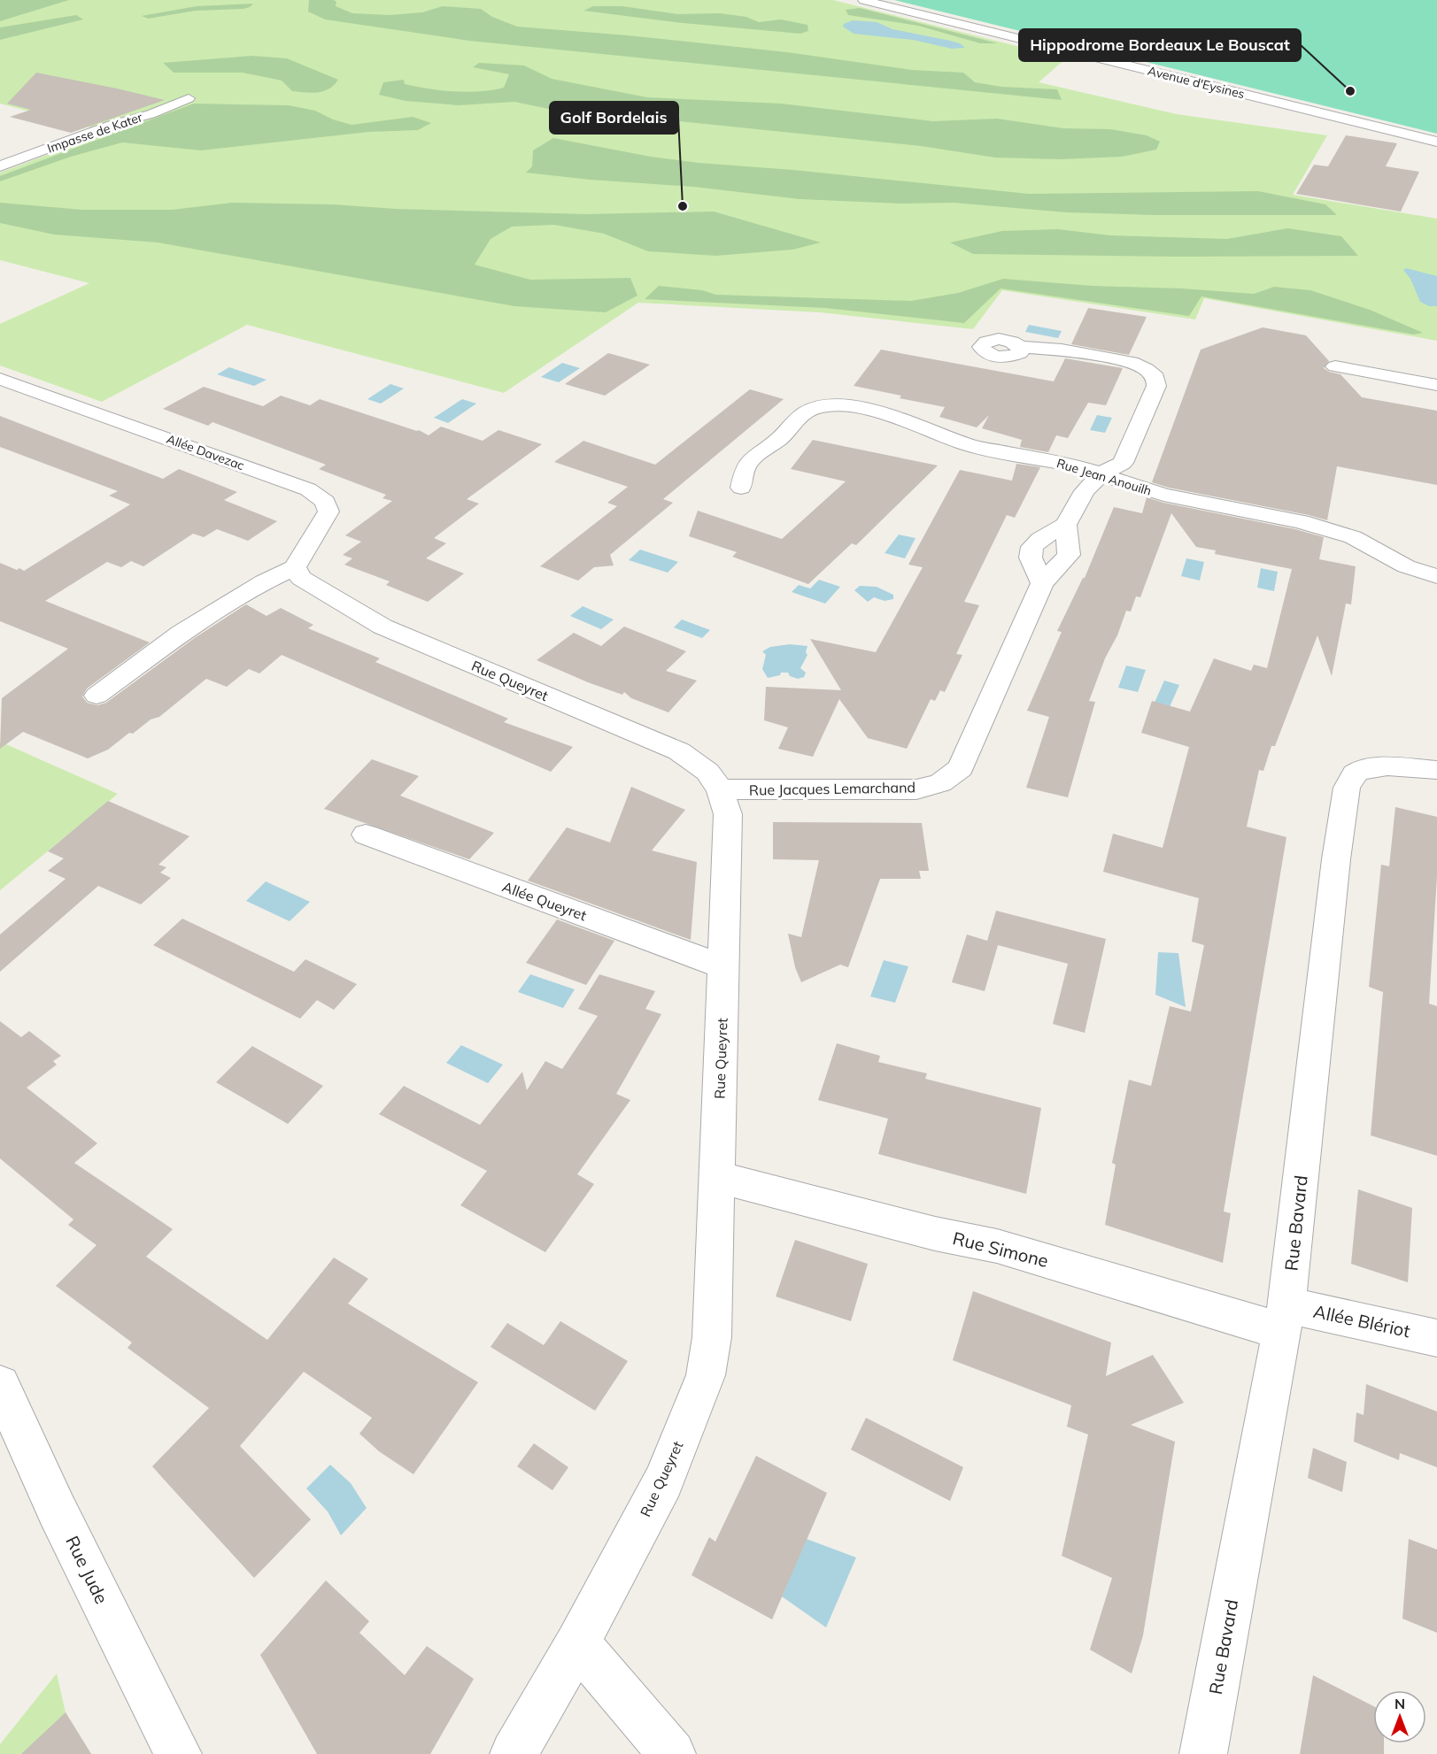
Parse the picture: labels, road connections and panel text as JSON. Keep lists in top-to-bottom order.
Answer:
{
  "streets": {
    "street": [
      "Avenue d'Eysines",
      "Impasse de Kater",
      "Allée Davezac",
      "Rue Jean Anouilh",
      "Rue Queyret",
      "Rue Jacques Lemarchand",
      "Allée Queyret",
      "Rue Bavard",
      "Rue Simone",
      "Allée Blériot",
      "Rue Jude"
    ]
  },
  "crossings": [
    ["Allée Davezac", "Rue Queyret"],
    ["Rue Queyret", "Rue Jacques Lemarchand"],
    ["Rue Queyret", "Allée Queyret"],
    ["Rue Queyret", "Rue Simone"],
    ["Rue Bavard", "Rue Simone"],
    ["Rue Bavard", "Allée Blériot"],
    ["Rue Simone", "Allée Blériot"]
  ],
  "places": ["Hippodrome Bordeaux Le Bouscat", "Golf Bordelais"],
  "north": "top"
}
